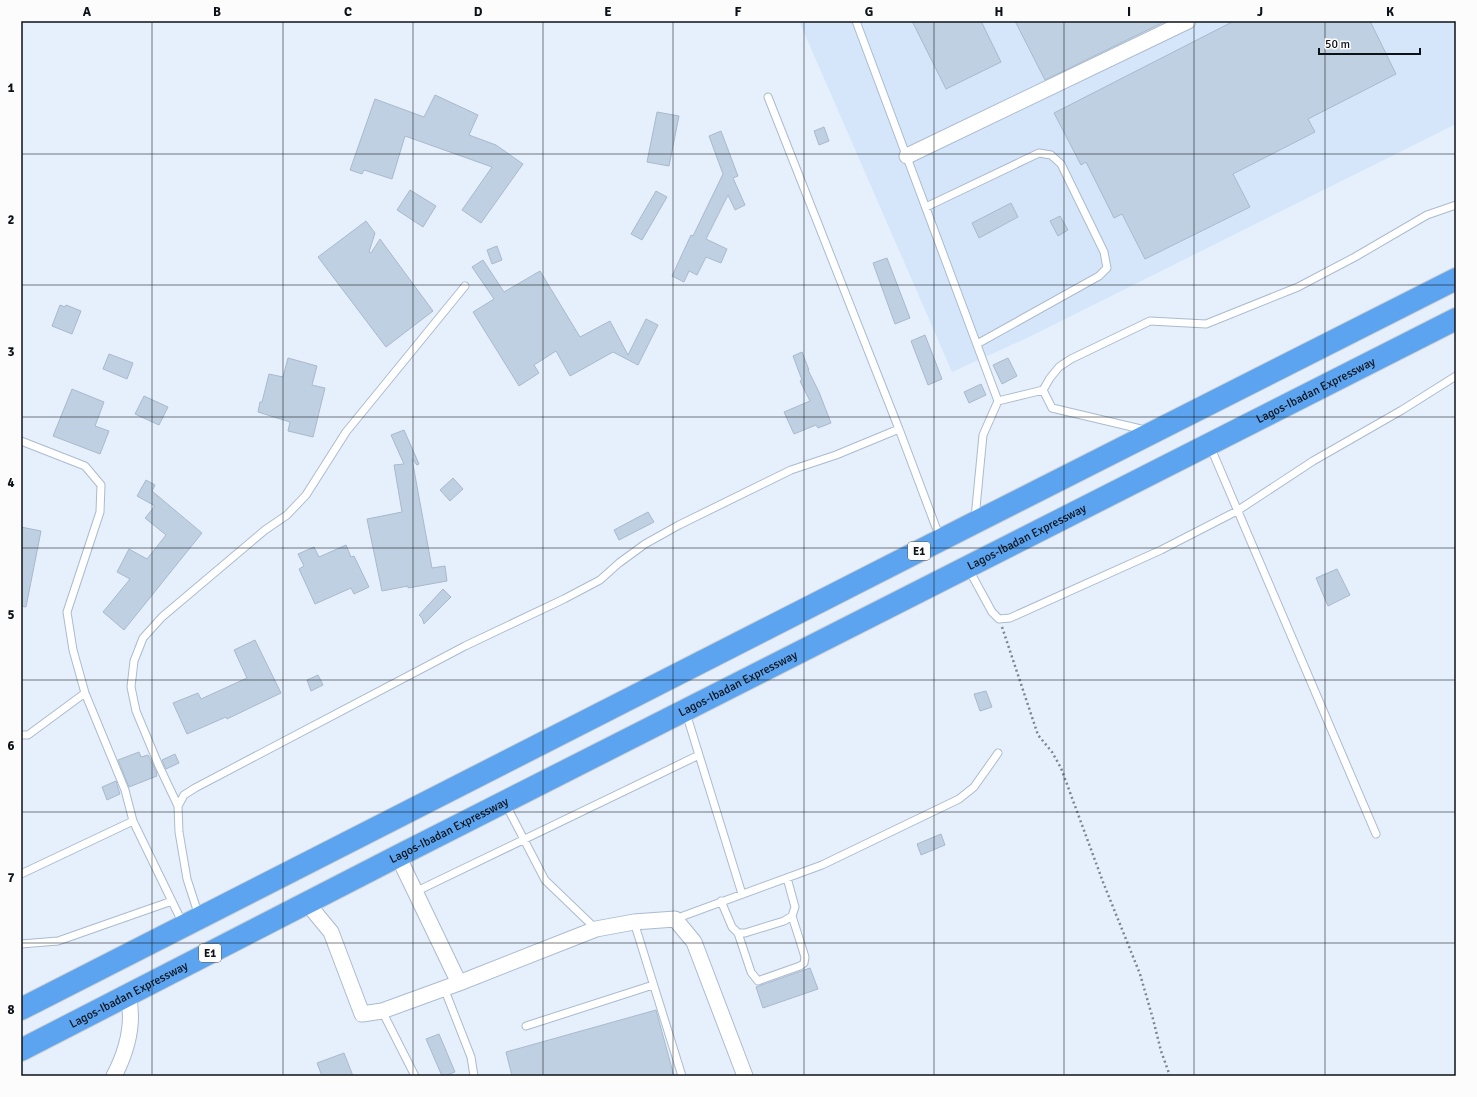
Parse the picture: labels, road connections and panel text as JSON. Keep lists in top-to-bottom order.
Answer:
{
  "streets": {
    "highway": ["Lagos-Ibadan Expressway", "E1"]
  },
  "scale_bar": "50 m",
  "grid": {
    "columns": [
      "A",
      "B",
      "C",
      "D",
      "E",
      "F",
      "G",
      "H",
      "I",
      "J",
      "K"
    ],
    "rows": [
      "1",
      "2",
      "3",
      "4",
      "5",
      "6",
      "7",
      "8"
    ]
  }
}
